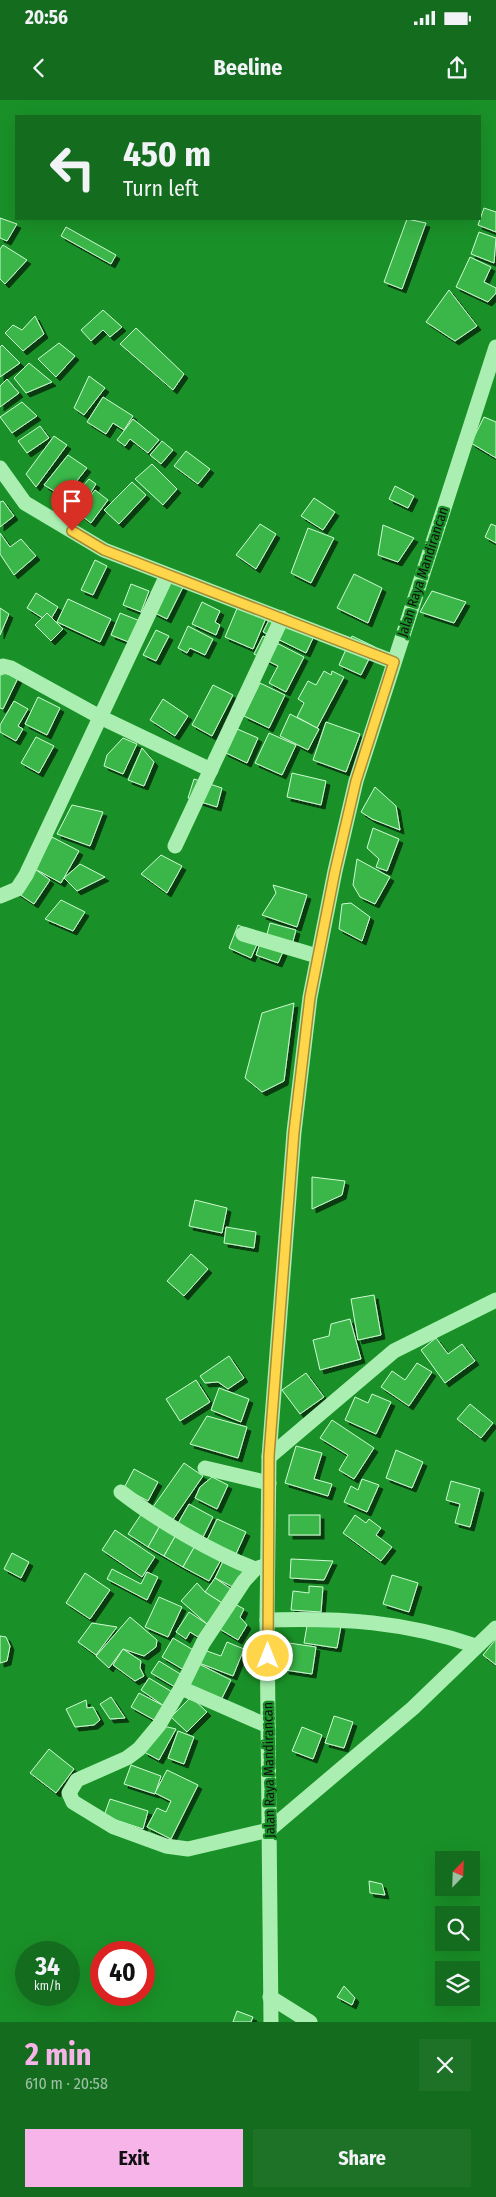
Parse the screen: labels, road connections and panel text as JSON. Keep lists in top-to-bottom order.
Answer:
{
  "streets": {
    "street": ["Jalan Raya Mandirancan"]
  },
  "north": "top right",
  "page": {
    "status": "20:56",
    "header": "Beeline",
    "turn": ["450 m", "Turn left"],
    "speed": "34 km/h",
    "limit": "40",
    "heading": ["2 min", "610 m · 20:58"],
    "buttons": ["Exit", "Share"]
  }
}
